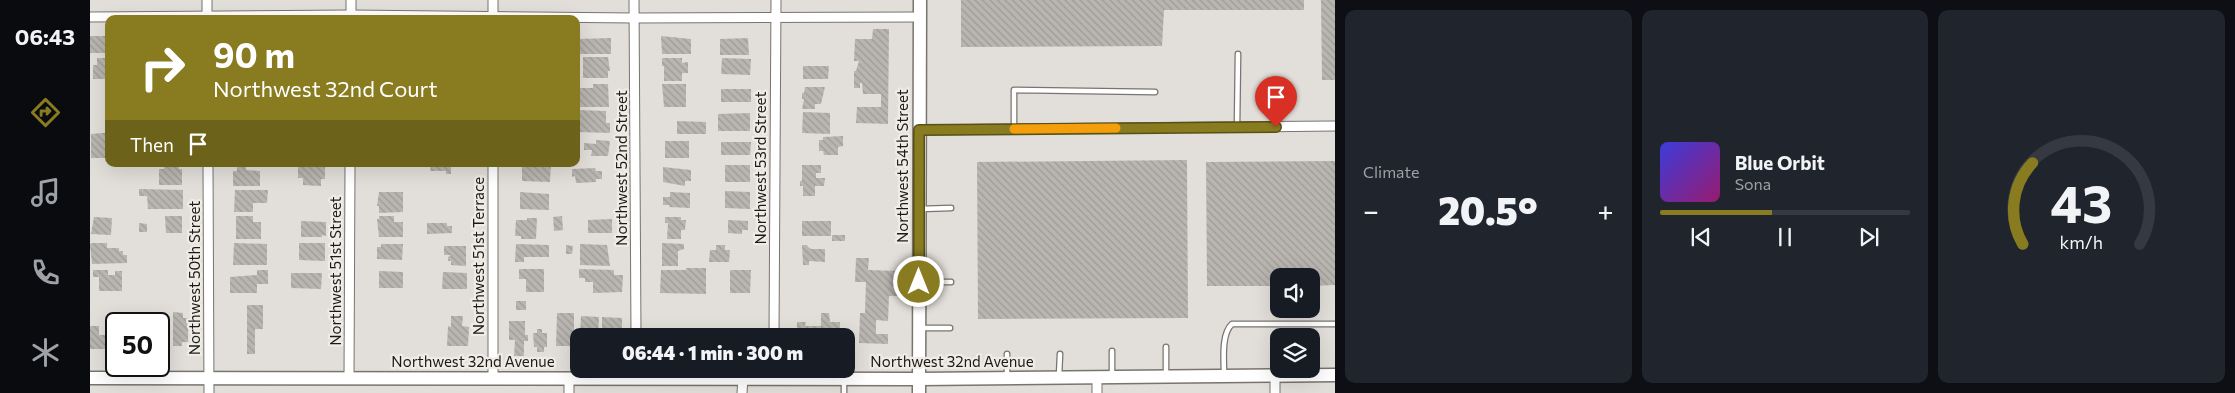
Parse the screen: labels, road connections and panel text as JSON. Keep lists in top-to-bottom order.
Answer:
{
  "streets": {
    "main road": ["Northwest 54th Street", "Northwest 32nd Avenue"],
    "street": [
      "Northwest 52nd Street",
      "Northwest 53rd Street",
      "Northwest 51st Terrace",
      "Northwest 51st Street",
      "Northwest 50th Street"
    ]
  },
  "crossings": [
    ["Northwest 54th Street", "Northwest 32nd Avenue"],
    ["Northwest 51st Terrace", "Northwest 32nd Avenue"],
    ["Northwest 51st Street", "Northwest 32nd Avenue"],
    ["Northwest 50th Street", "Northwest 32nd Avenue"]
  ],
  "page": {
    "tabs": "06:43",
    "tile": "Climate",
    "turn": ["90 m", "Northwest 32nd Court"],
    "then": "Then",
    "song": ["Blue Orbit", "Sona"],
    "heat": ["−", "20.5°", "+"],
    "limit": "50",
    "trip": "06:44 · 1 min · 300 m",
    "gauge": ["43", "km/h"]
  }
}
